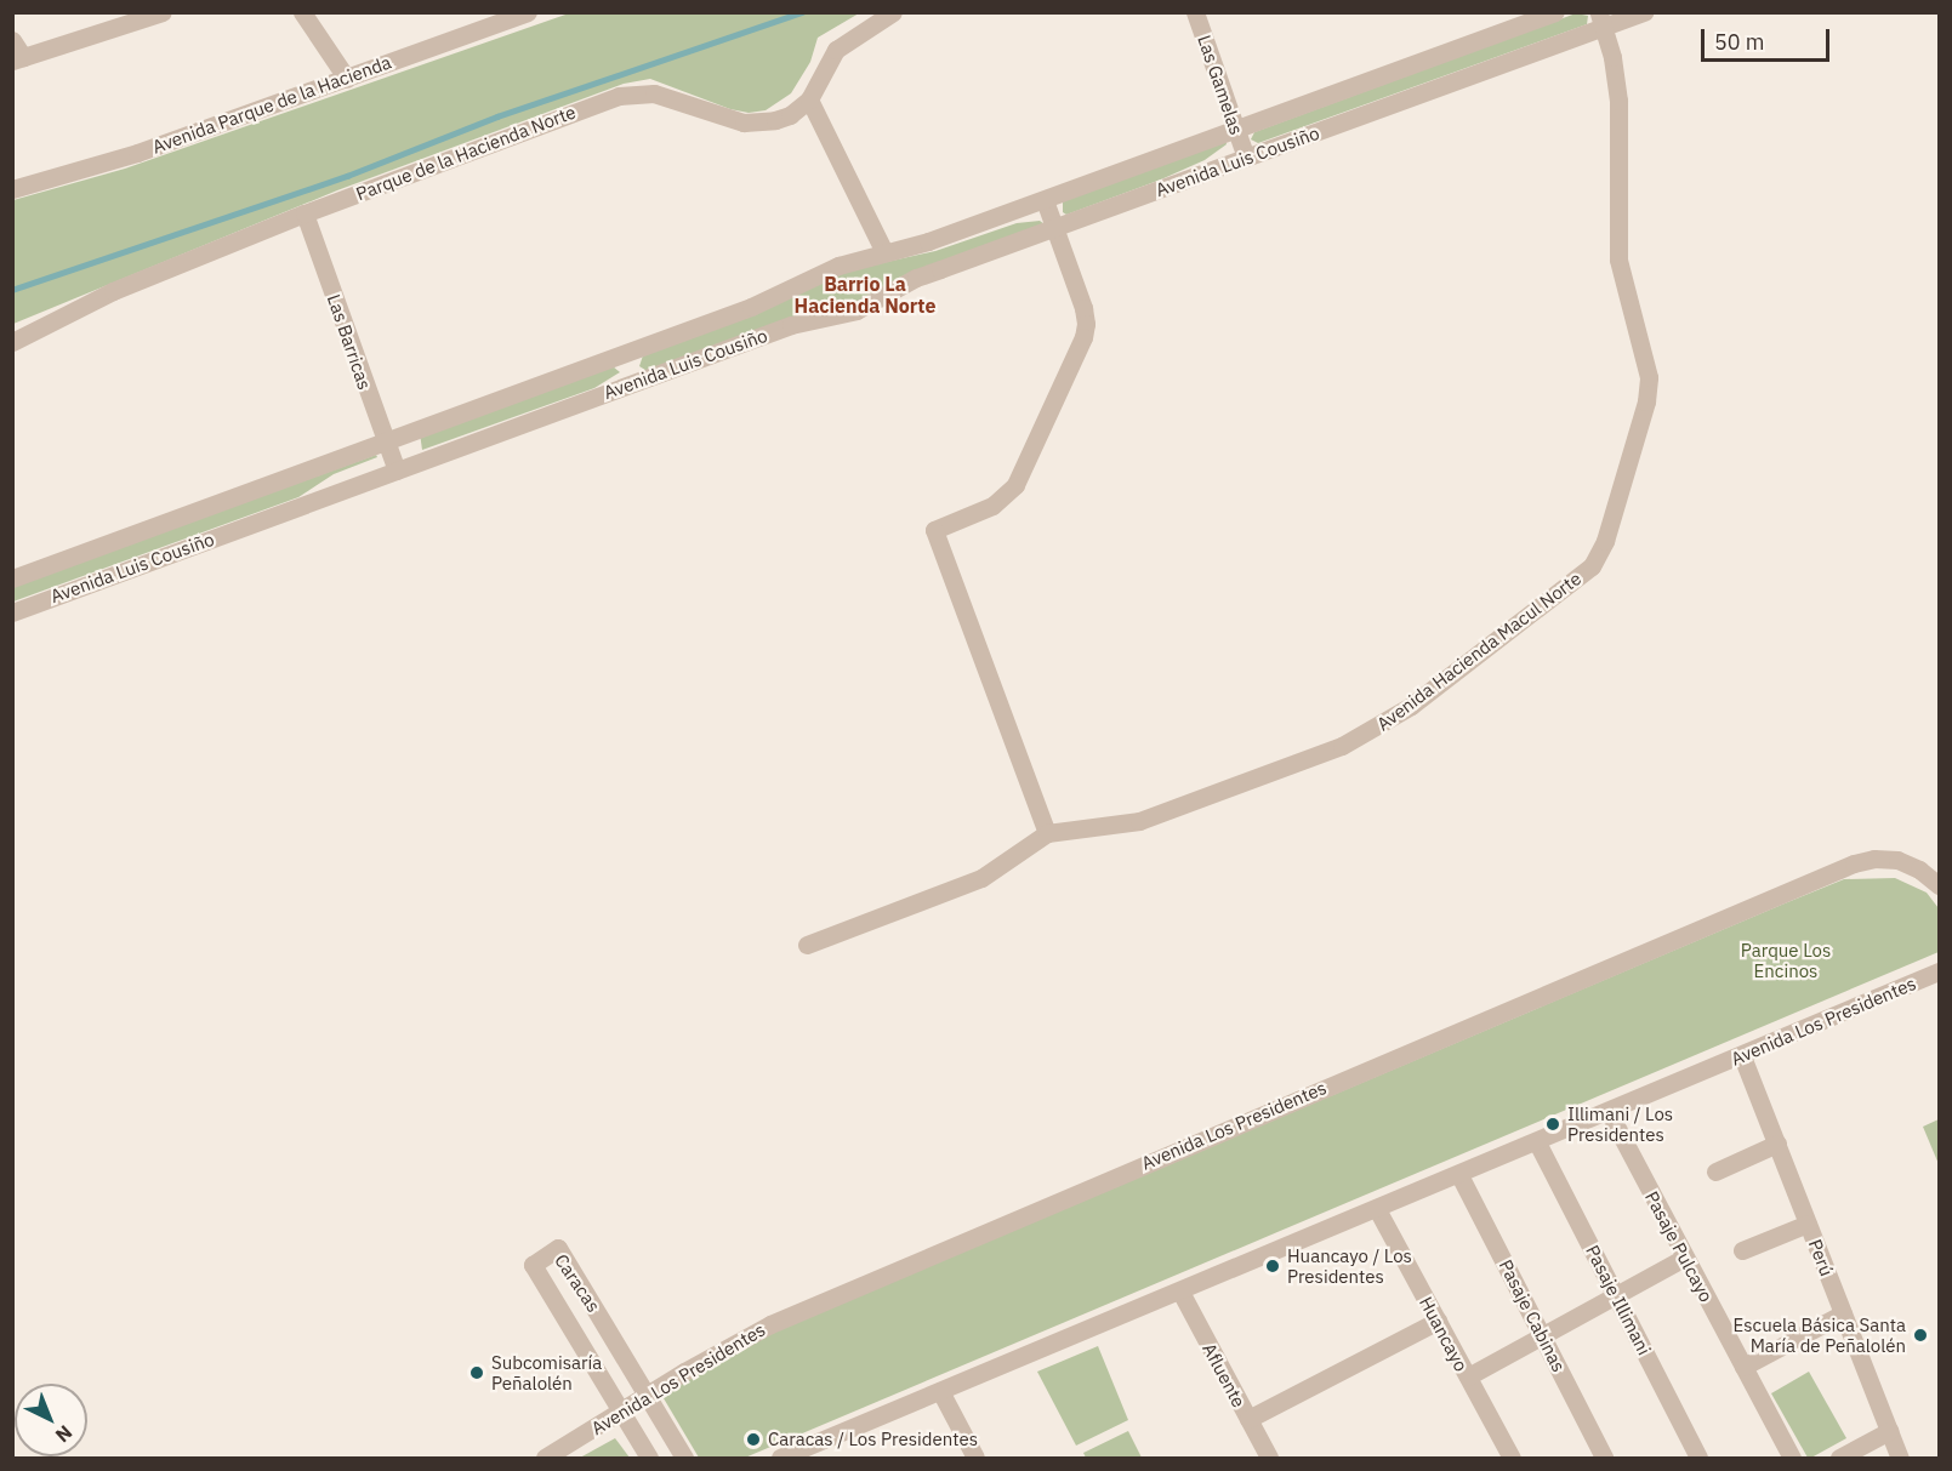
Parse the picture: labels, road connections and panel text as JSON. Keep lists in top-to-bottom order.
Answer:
{
  "streets": {
    "street": [
      "Las Gamelas",
      "Avenida Parque de la Hacienda",
      "Parque de la Hacienda Norte",
      "Avenida Luis Cousiño",
      "Las Barricas",
      "Avenida Hacienda Macul Norte",
      "Avenida Los Presidentes",
      "Pasaje Pulcayo",
      "Perú",
      "Caracas",
      "Pasaje Illimani",
      "Pasaje Cabinas",
      "Huancayo",
      "Afluente"
    ]
  },
  "crossings": [
    ["Las Gamelas", "Avenida Luis Cousiño"],
    ["Parque de la Hacienda Norte", "Las Barricas"],
    ["Avenida Luis Cousiño", "Las Barricas"],
    ["Avenida Luis Cousiño", "Avenida Hacienda Macul Norte"],
    ["Avenida Los Presidentes", "Pasaje Pulcayo"],
    ["Avenida Los Presidentes", "Perú"],
    ["Avenida Los Presidentes", "Caracas"],
    ["Avenida Los Presidentes", "Pasaje Illimani"],
    ["Avenida Los Presidentes", "Pasaje Cabinas"],
    ["Avenida Los Presidentes", "Huancayo"],
    ["Avenida Los Presidentes", "Afluente"]
  ],
  "districts": ["Barrio La Hacienda Norte"],
  "parks": ["Parque Los Encinos"],
  "places": [
    "Illimani / Los Presidentes",
    "Huancayo / Los Presidentes",
    "Escuela Básica Santa María de Peñalolén",
    "Subcomisaría Peñalolén",
    "Caracas / Los Presidentes"
  ],
  "scale_bar": "50 m",
  "north": "bottom right"
}
